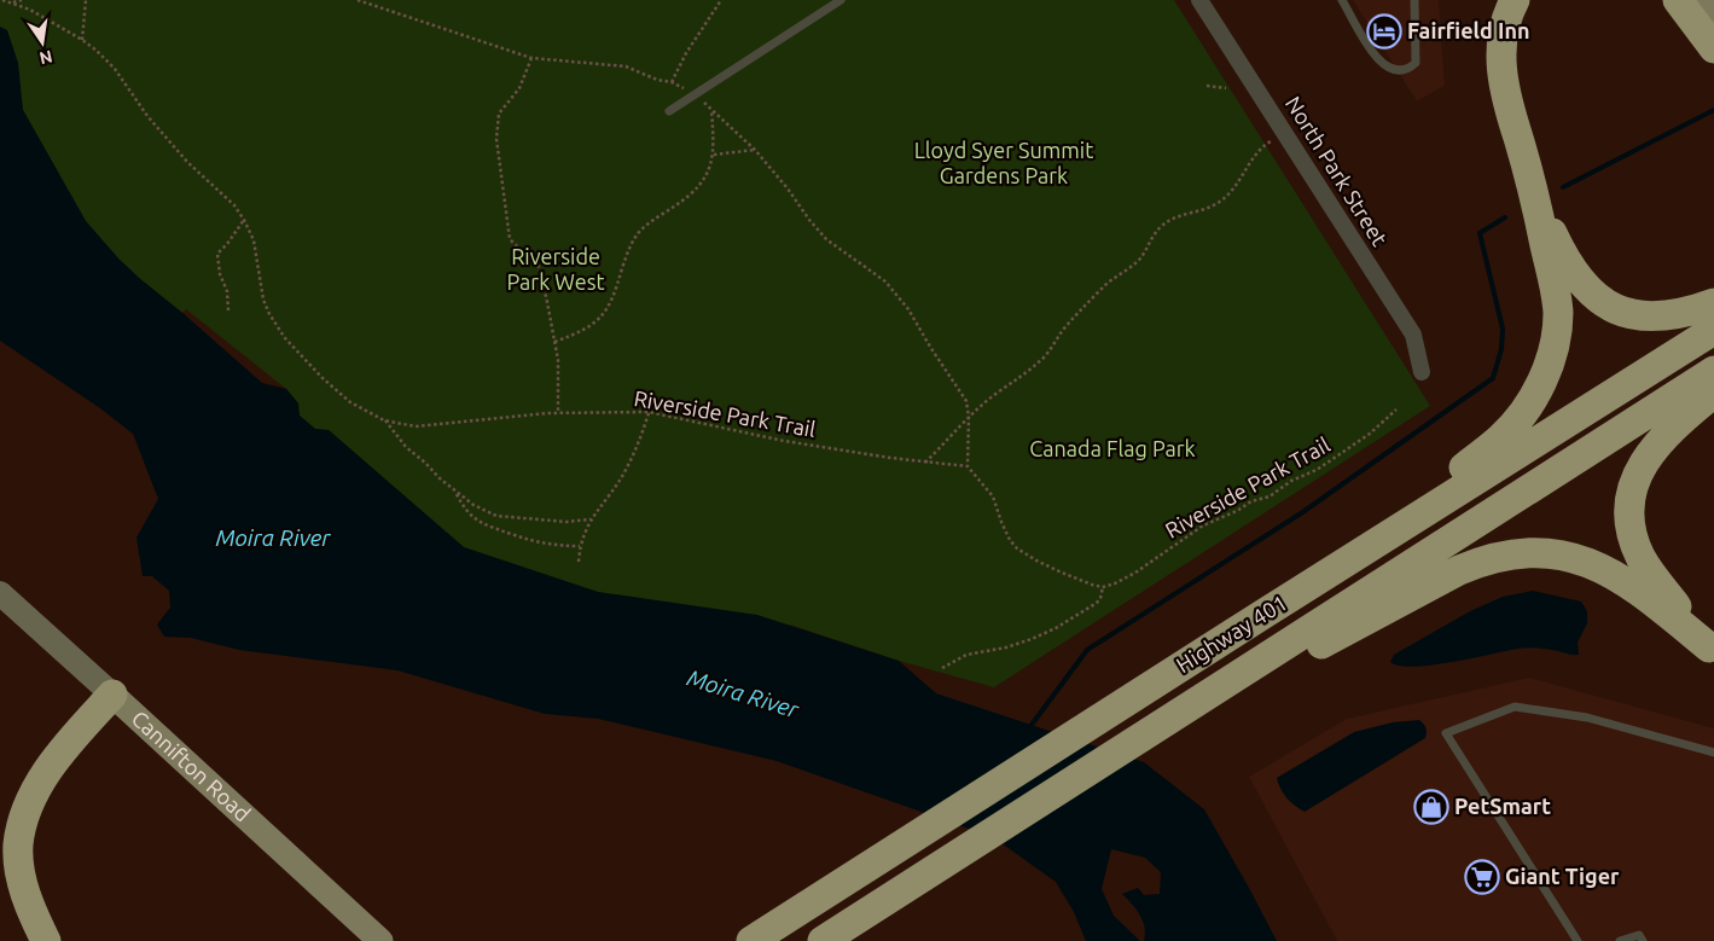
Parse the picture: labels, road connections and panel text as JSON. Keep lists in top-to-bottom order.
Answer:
{
  "streets": {
    "highway": ["Highway 401"],
    "main road": ["Cannifton Road"],
    "street": ["North Park Street"],
    "path": ["Riverside Park Trail"]
  },
  "water": ["Moira River"],
  "parks": ["Lloyd Syer Summit Gardens Park", "Riverside Park West", "Canada Flag Park"],
  "places": {
    "hotel": ["Fairfield Inn"],
    "shop": ["PetSmart"],
    "supermarket": ["Giant Tiger"]
  },
  "north": "bottom"
}
